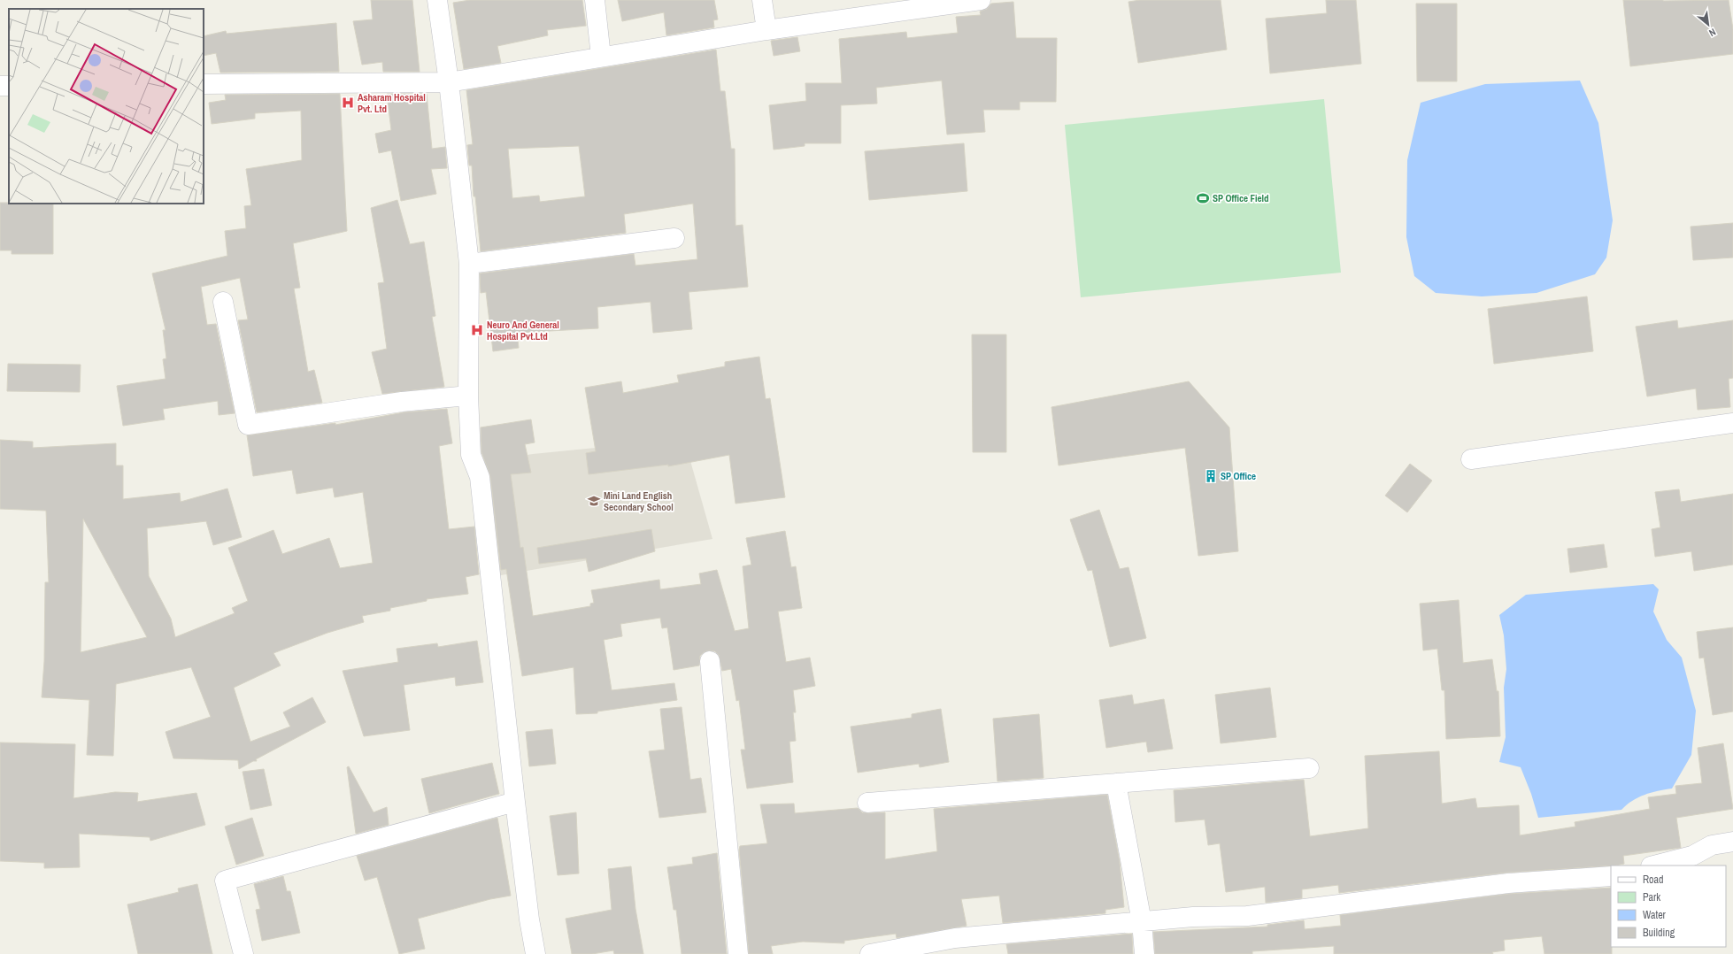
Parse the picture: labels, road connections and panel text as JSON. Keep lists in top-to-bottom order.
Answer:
{
  "places": {
    "hospital": ["Asharam Hospital Pvt. Ltd", "Neuro And General Hospital Pvt.Ltd"],
    "sports": ["SP Office Field"],
    "building": ["SP Office"],
    "school or university": ["Mini Land English Secondary School"]
  },
  "legend": [
    "Road",
    "Park",
    "Water",
    "Building"
  ],
  "north": "bottom right"
}
